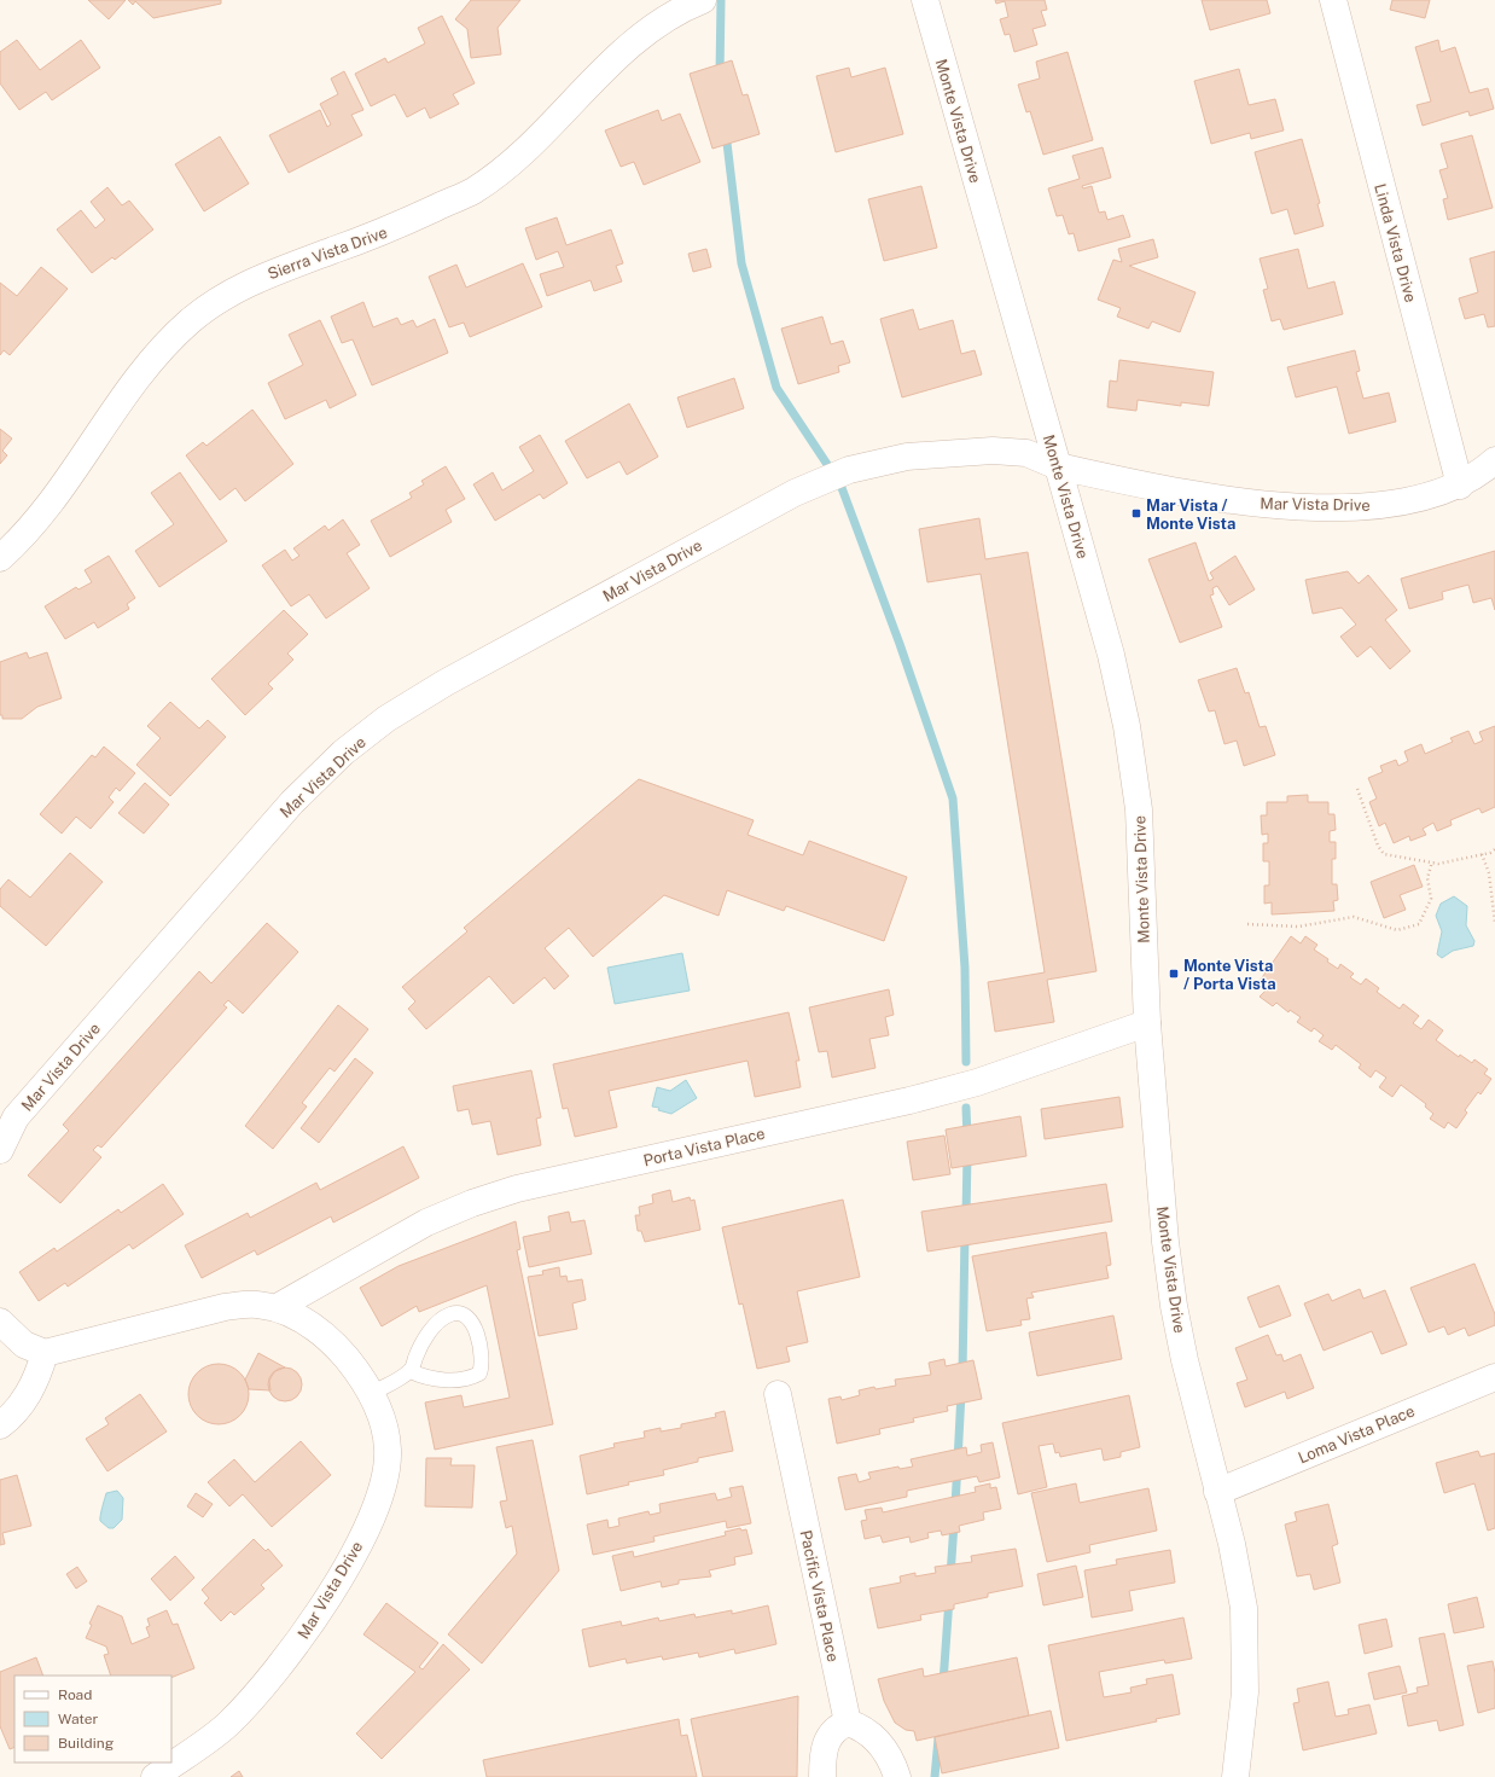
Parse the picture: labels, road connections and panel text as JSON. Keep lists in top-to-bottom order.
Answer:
{
  "streets": {
    "street": [
      "Monte Vista Drive",
      "Linda Vista Drive",
      "Sierra Vista Drive",
      "Mar Vista Drive",
      "Porta Vista Place",
      "Loma Vista Place",
      "Pacific Vista Place"
    ]
  },
  "crossings": [
    ["Monte Vista Drive", "Mar Vista Drive"],
    ["Monte Vista Drive", "Porta Vista Place"],
    ["Monte Vista Drive", "Loma Vista Place"],
    ["Linda Vista Drive", "Mar Vista Drive"],
    ["Mar Vista Drive", "Porta Vista Place"]
  ],
  "places": {
    "transit": ["Mar Vista / Monte Vista", "Monte Vista / Porta Vista"]
  },
  "legend": ["Road", "Water", "Building"]
}
